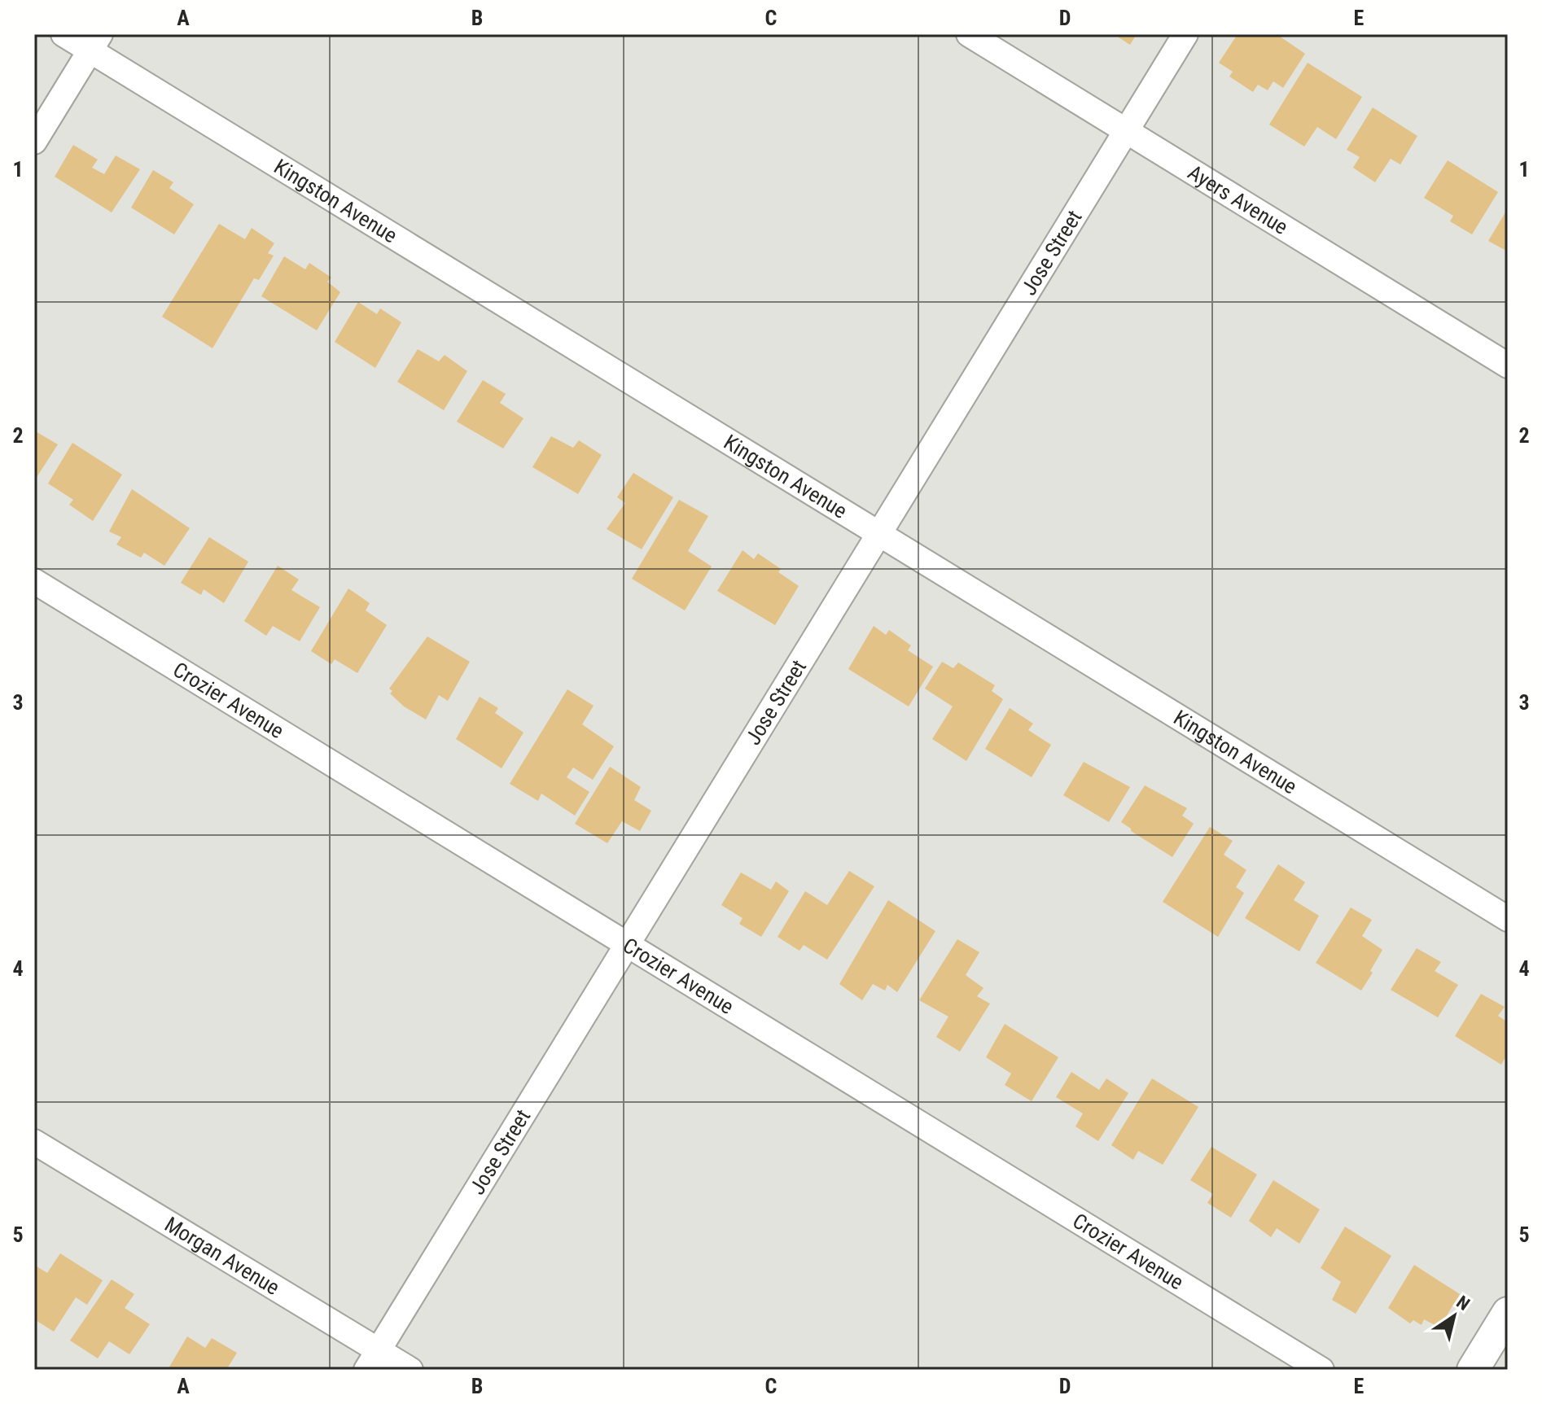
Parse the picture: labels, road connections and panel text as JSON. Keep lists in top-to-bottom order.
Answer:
{
  "streets": {
    "street": [
      "Ayers Avenue",
      "Kingston Avenue",
      "Jose Street",
      "Crozier Avenue",
      "Morgan Avenue"
    ]
  },
  "crossings": [
    ["Ayers Avenue", "Jose Street"],
    ["Kingston Avenue", "Jose Street"],
    ["Jose Street", "Crozier Avenue"],
    ["Jose Street", "Morgan Avenue"]
  ],
  "north": "top right",
  "grid": {
    "columns": [
      "A",
      "B",
      "C",
      "D",
      "E"
    ],
    "rows": [
      "1",
      "2",
      "3",
      "4",
      "5"
    ]
  }
}
